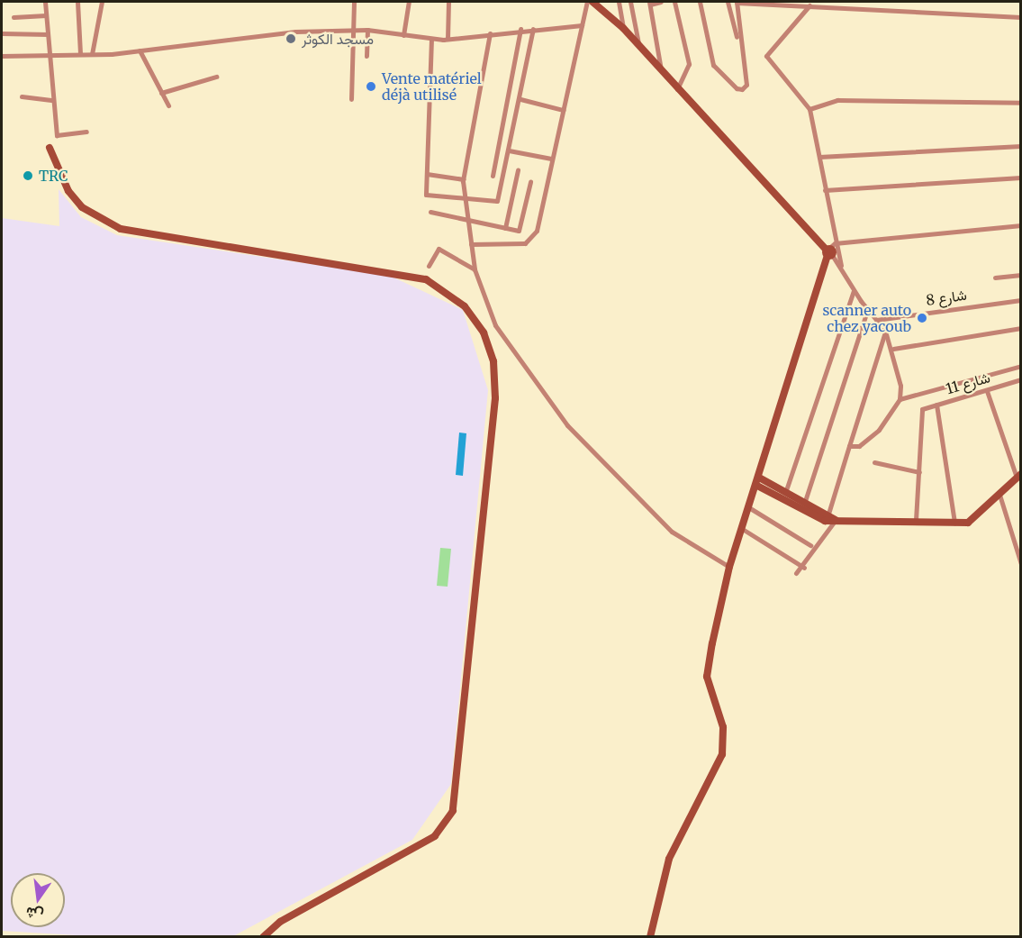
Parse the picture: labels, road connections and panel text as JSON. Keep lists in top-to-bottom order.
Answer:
{
  "streets": {
    "street": ["شارع 8", "شارع 11"]
  },
  "places": [
    "مسجد الكوثر",
    "Vente matériel déjà utilisé",
    "TRC",
    "scanner auto chez yacoub"
  ],
  "north": "bottom"
}
